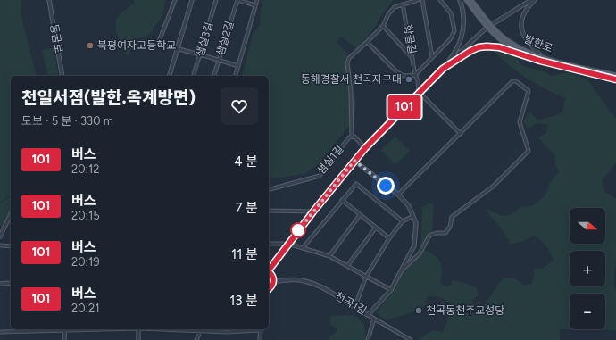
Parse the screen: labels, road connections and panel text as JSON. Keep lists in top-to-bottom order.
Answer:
{
  "streets": {
    "main road": ["발한로"],
    "street": [
      "동굴로",
      "샘실2길",
      "샘실3길",
      "항골길",
      "샘실1길",
      "천곡1길"
    ]
  },
  "places": ["북평여자고등학교", "동해경찰서 천곡지구대", "천곡동천주교성당"],
  "lines": ["bus line 101"],
  "north": "right",
  "page": {
    "on_map": "101",
    "heading": ["천일서점(발한.옥계방면)", "도보 · 5 분 · 330 m"],
    "list": [
      {
        "mark": "101",
        "name": "버스",
        "note": "20:12",
        "value": "4 분"
      },
      {
        "mark": "101",
        "name": "버스",
        "note": "20:15",
        "value": "7 분"
      },
      {
        "mark": "101",
        "name": "버스",
        "note": "20:19",
        "value": "11 분"
      },
      {
        "mark": "101",
        "name": "버스",
        "note": "20:21",
        "value": "13 분"
      }
    ],
    "map_buttons": ["+", "−"]
  }
}
